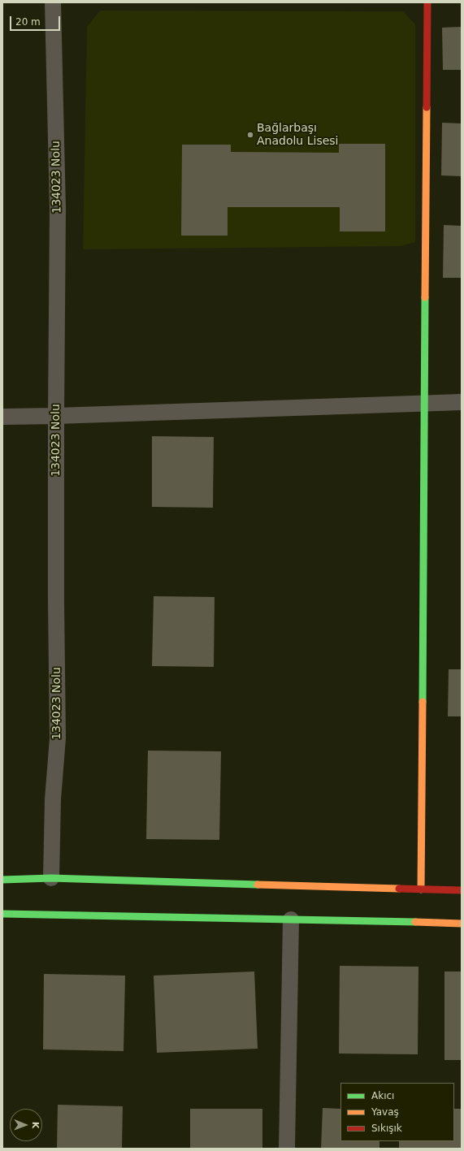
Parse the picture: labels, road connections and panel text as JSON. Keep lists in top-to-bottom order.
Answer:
{
  "streets": {
    "street": ["134023 Nolu"]
  },
  "places": ["Bağlarbaşı Anadolu Lisesi"],
  "legend": ["Akıcı", "Yavaş", "Sıkışık"],
  "scale_bar": "20 m",
  "north": "right"
}
